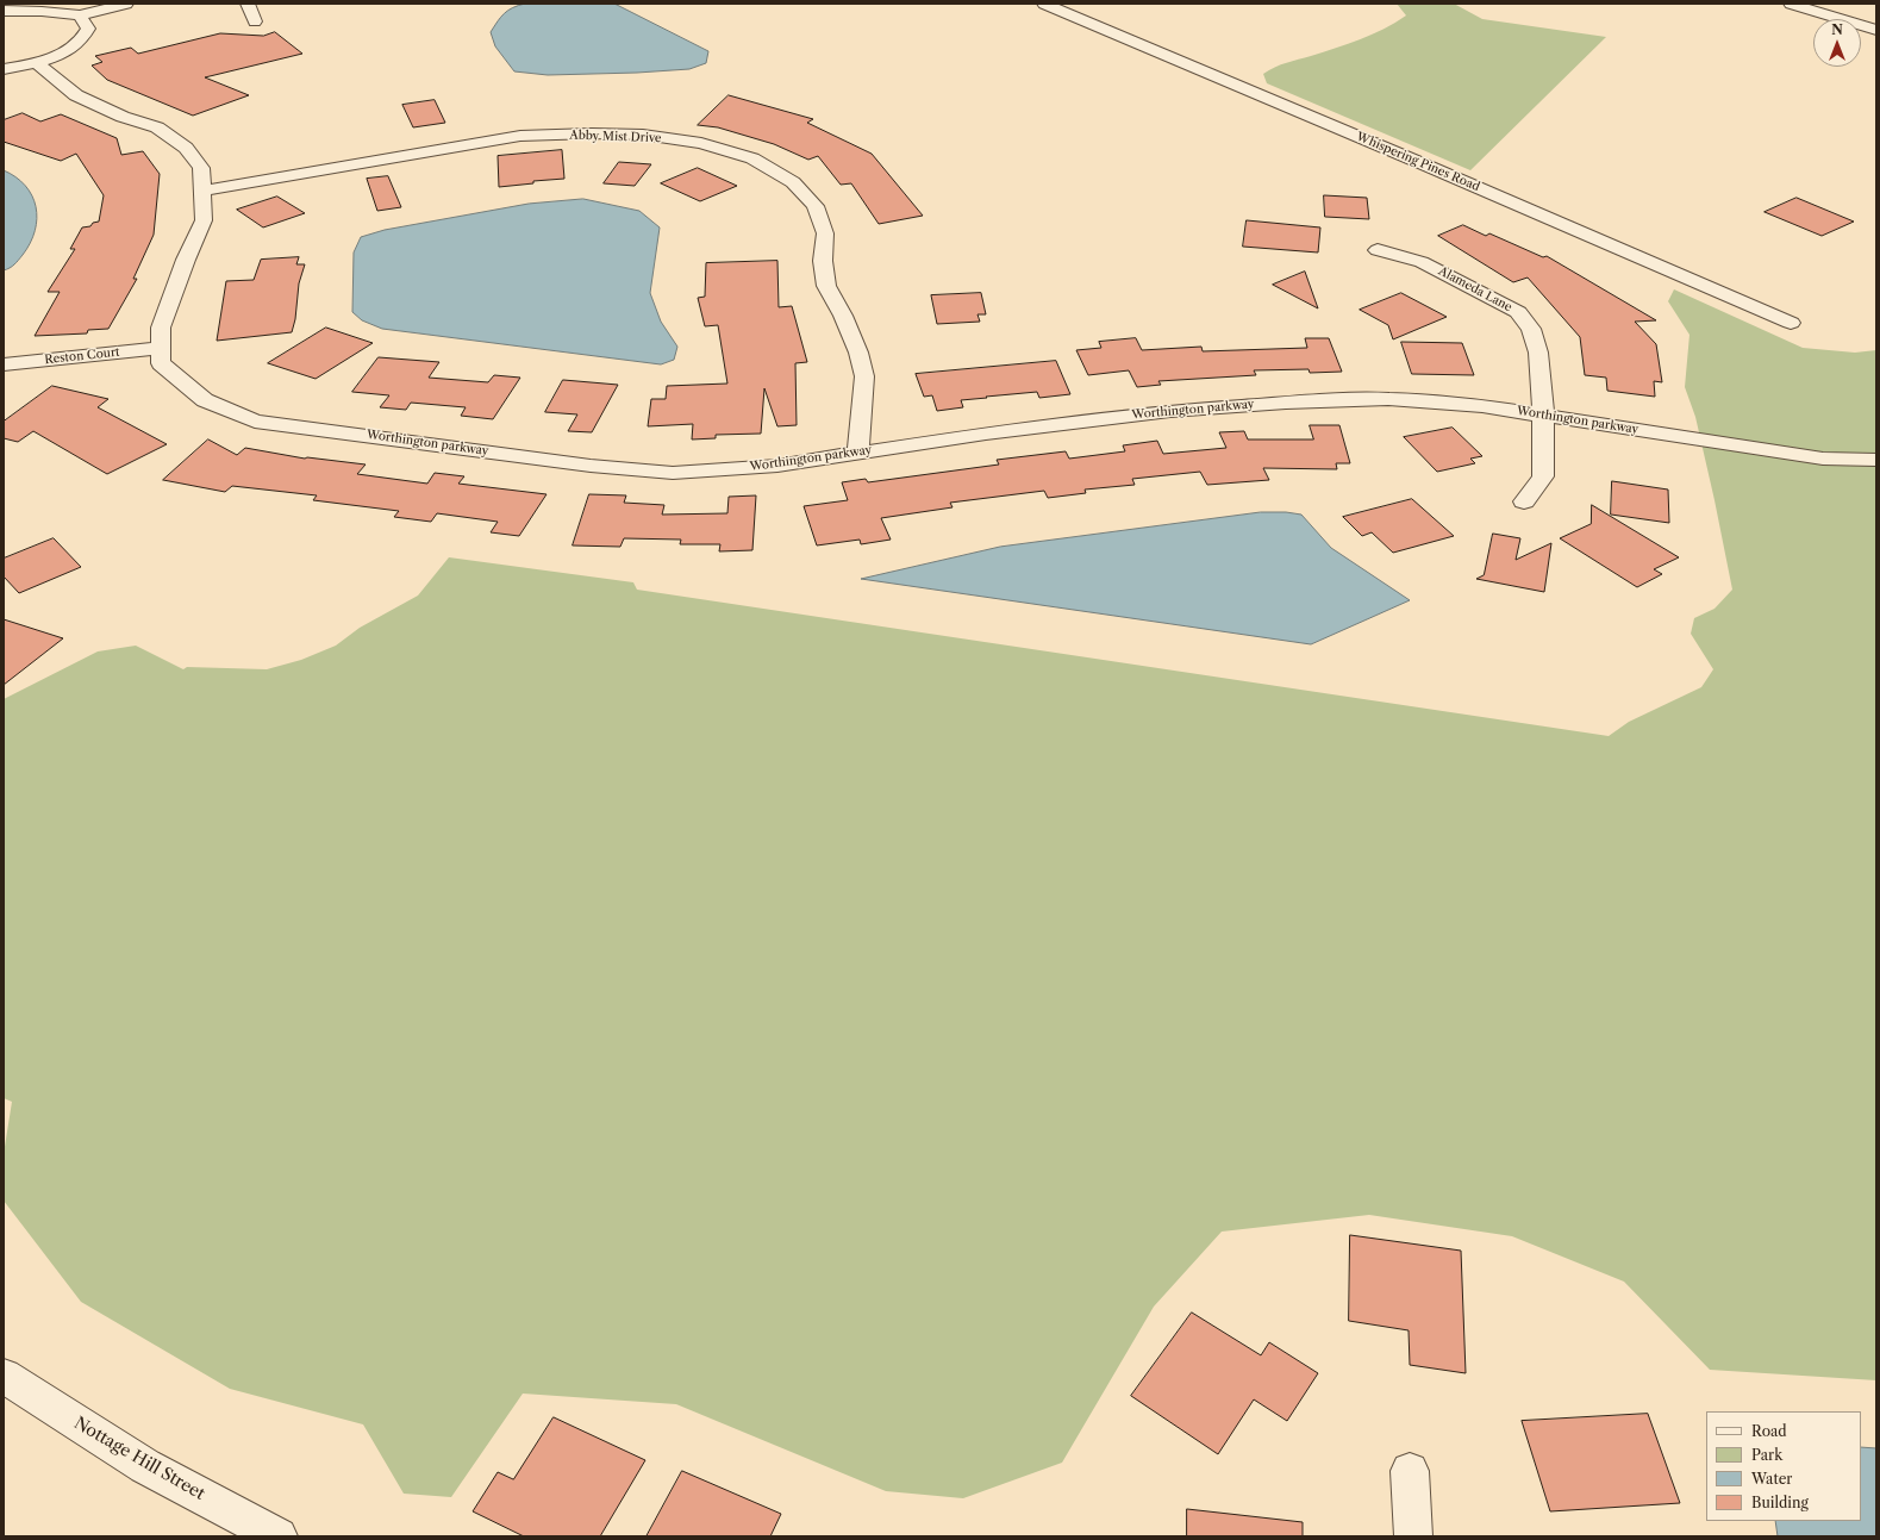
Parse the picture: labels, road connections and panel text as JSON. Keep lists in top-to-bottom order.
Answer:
{
  "streets": {
    "street": [
      "Abby Mist Drive",
      "Whispering Pines Road",
      "Alameda Lane",
      "Reston Court",
      "Worthington parkway",
      "Nottage Hill Street"
    ]
  },
  "crossings": [
    ["Abby Mist Drive", "Worthington parkway"],
    ["Alameda Lane", "Worthington parkway"],
    ["Reston Court", "Worthington parkway"]
  ],
  "legend": [
    "Road",
    "Park",
    "Water",
    "Building"
  ],
  "north": "top"
}
